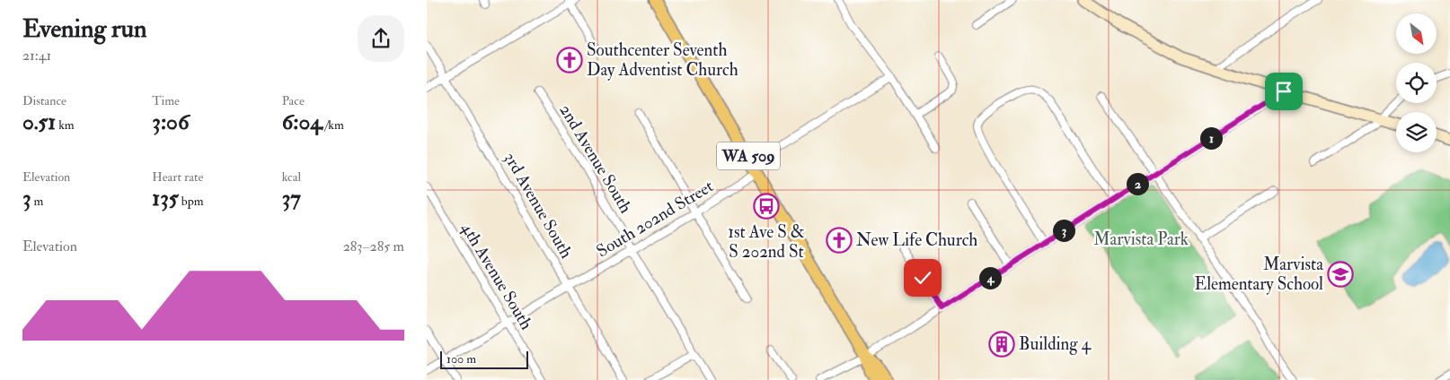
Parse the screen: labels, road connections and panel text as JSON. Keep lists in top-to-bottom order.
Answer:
{
  "streets": {
    "main road": ["WA 509"],
    "street": [
      "2nd Avenue South",
      "3rd Avenue South",
      "South 202nd Street",
      "4th Avenue South"
    ]
  },
  "crossings": [
    ["WA 509", "South 202nd Street"],
    ["2nd Avenue South", "South 202nd Street"],
    ["3rd Avenue South", "South 202nd Street"],
    ["South 202nd Street", "4th Avenue South"]
  ],
  "parks": ["Marvista Park"],
  "places": {
    "church": ["Southcenter Seventh Day Adventist Church", "New Life Church"],
    "bus stop": ["1st Ave S & S 202nd St"],
    "school or university": ["Marvista Elementary School"],
    "building": ["Building 4"]
  },
  "scale_bar": "100 m",
  "north": "bottom right",
  "page": {
    "heading": ["Evening run", "21:41"],
    "stats": [
      ["Distance", "0.51 km"],
      ["Time", "3:06"],
      ["Pace", "6:04 /km"],
      ["Elevation", "3 m"],
      ["Heart rate", "135 bpm"],
      ["kcal", "37"]
    ],
    "pins": [
      "1",
      "2",
      "3",
      "4"
    ],
    "chart": ["Elevation", "283–285 m"],
    "scale": "100 m"
  }
}
